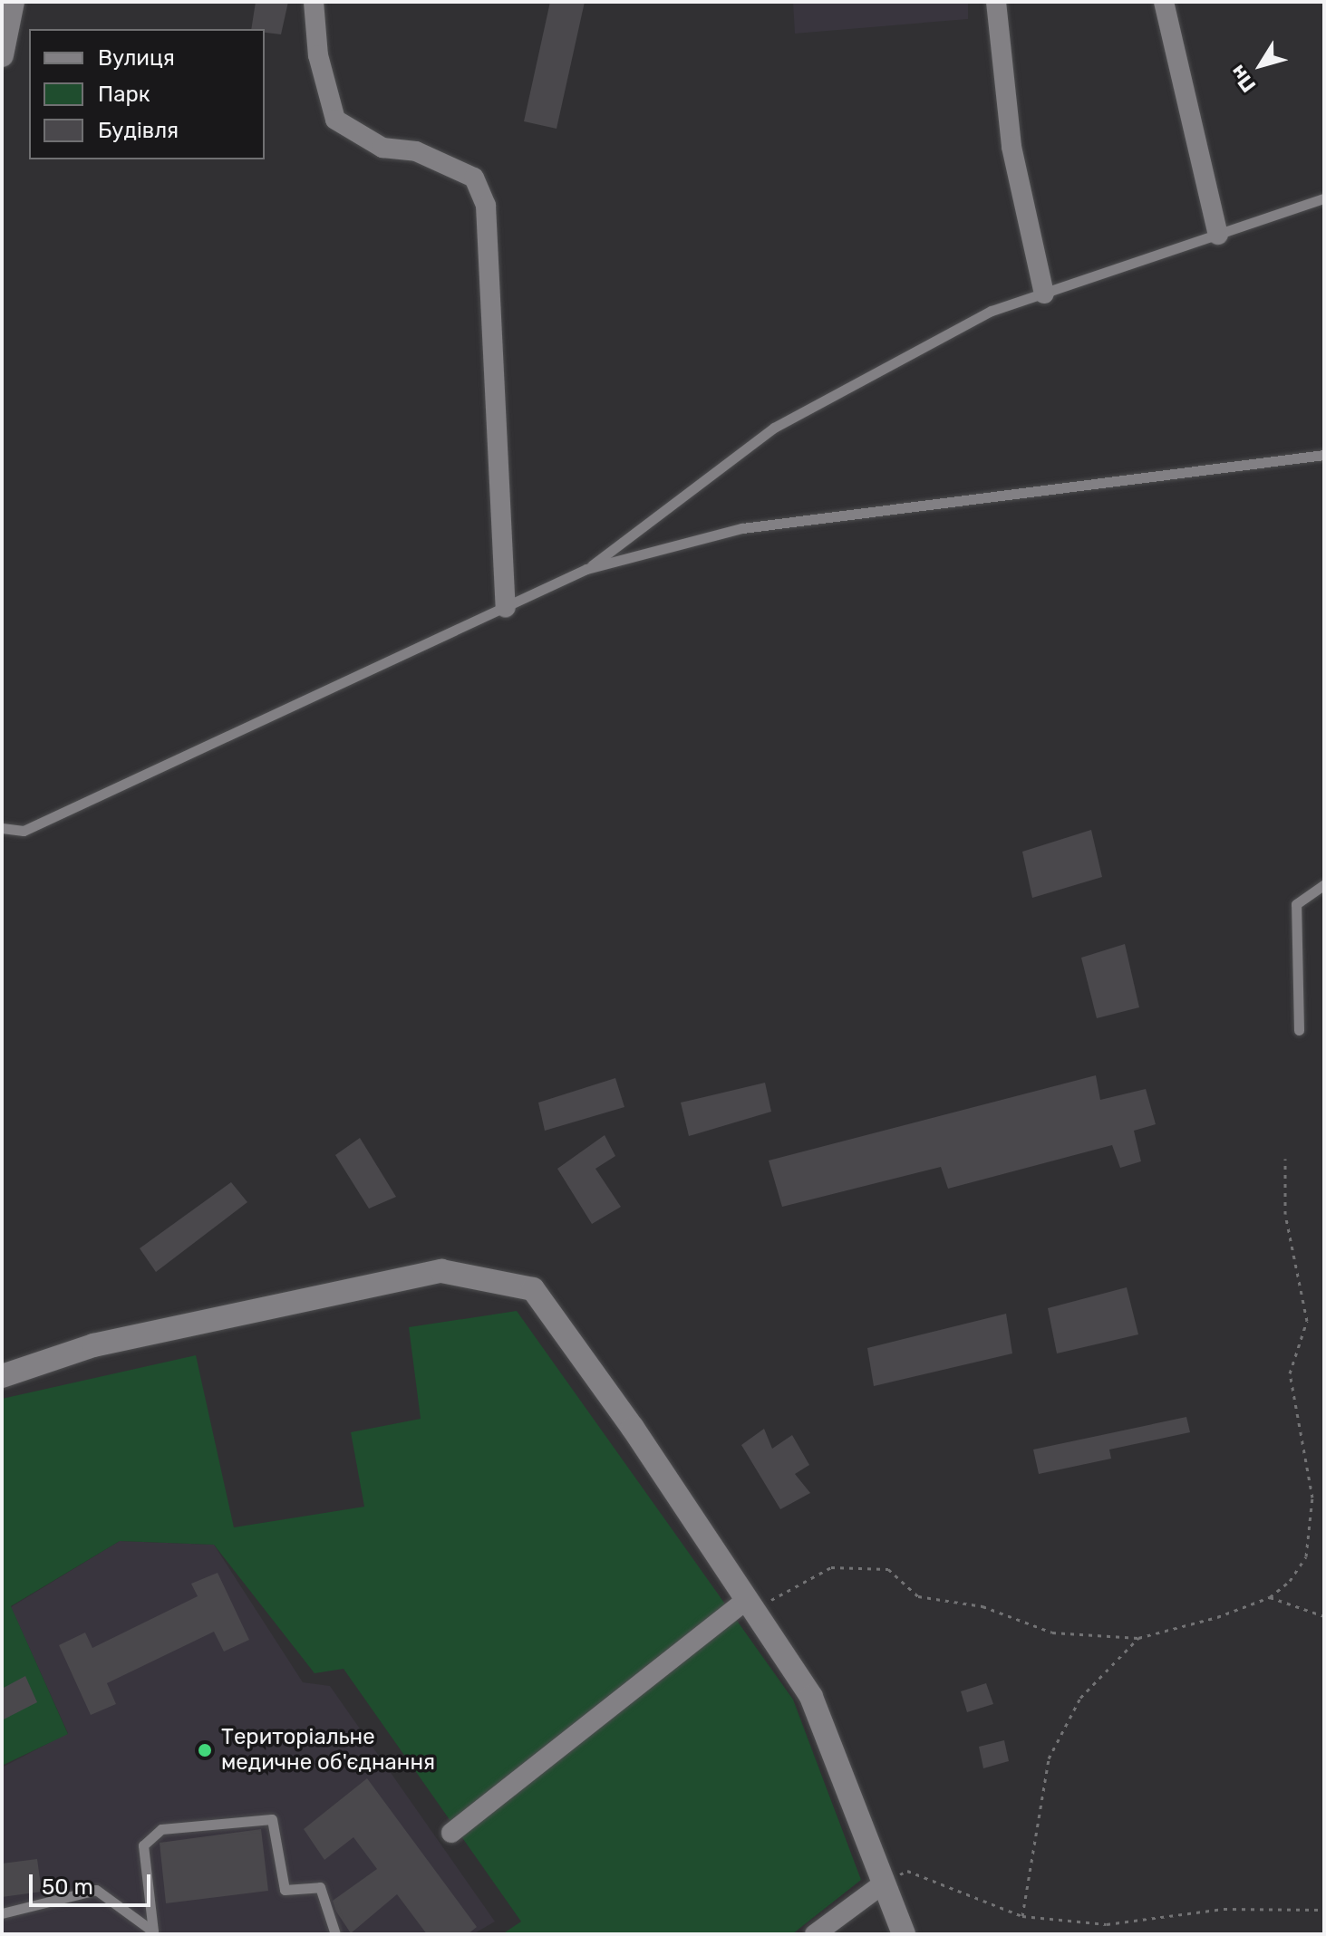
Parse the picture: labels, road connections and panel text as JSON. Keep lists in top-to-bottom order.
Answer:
{
  "places": ["Територіальне медичне об'єднання"],
  "legend": ["Вулиця", "Парк", "Будівля"],
  "scale_bar": "50 m",
  "north": "bottom left"
}
